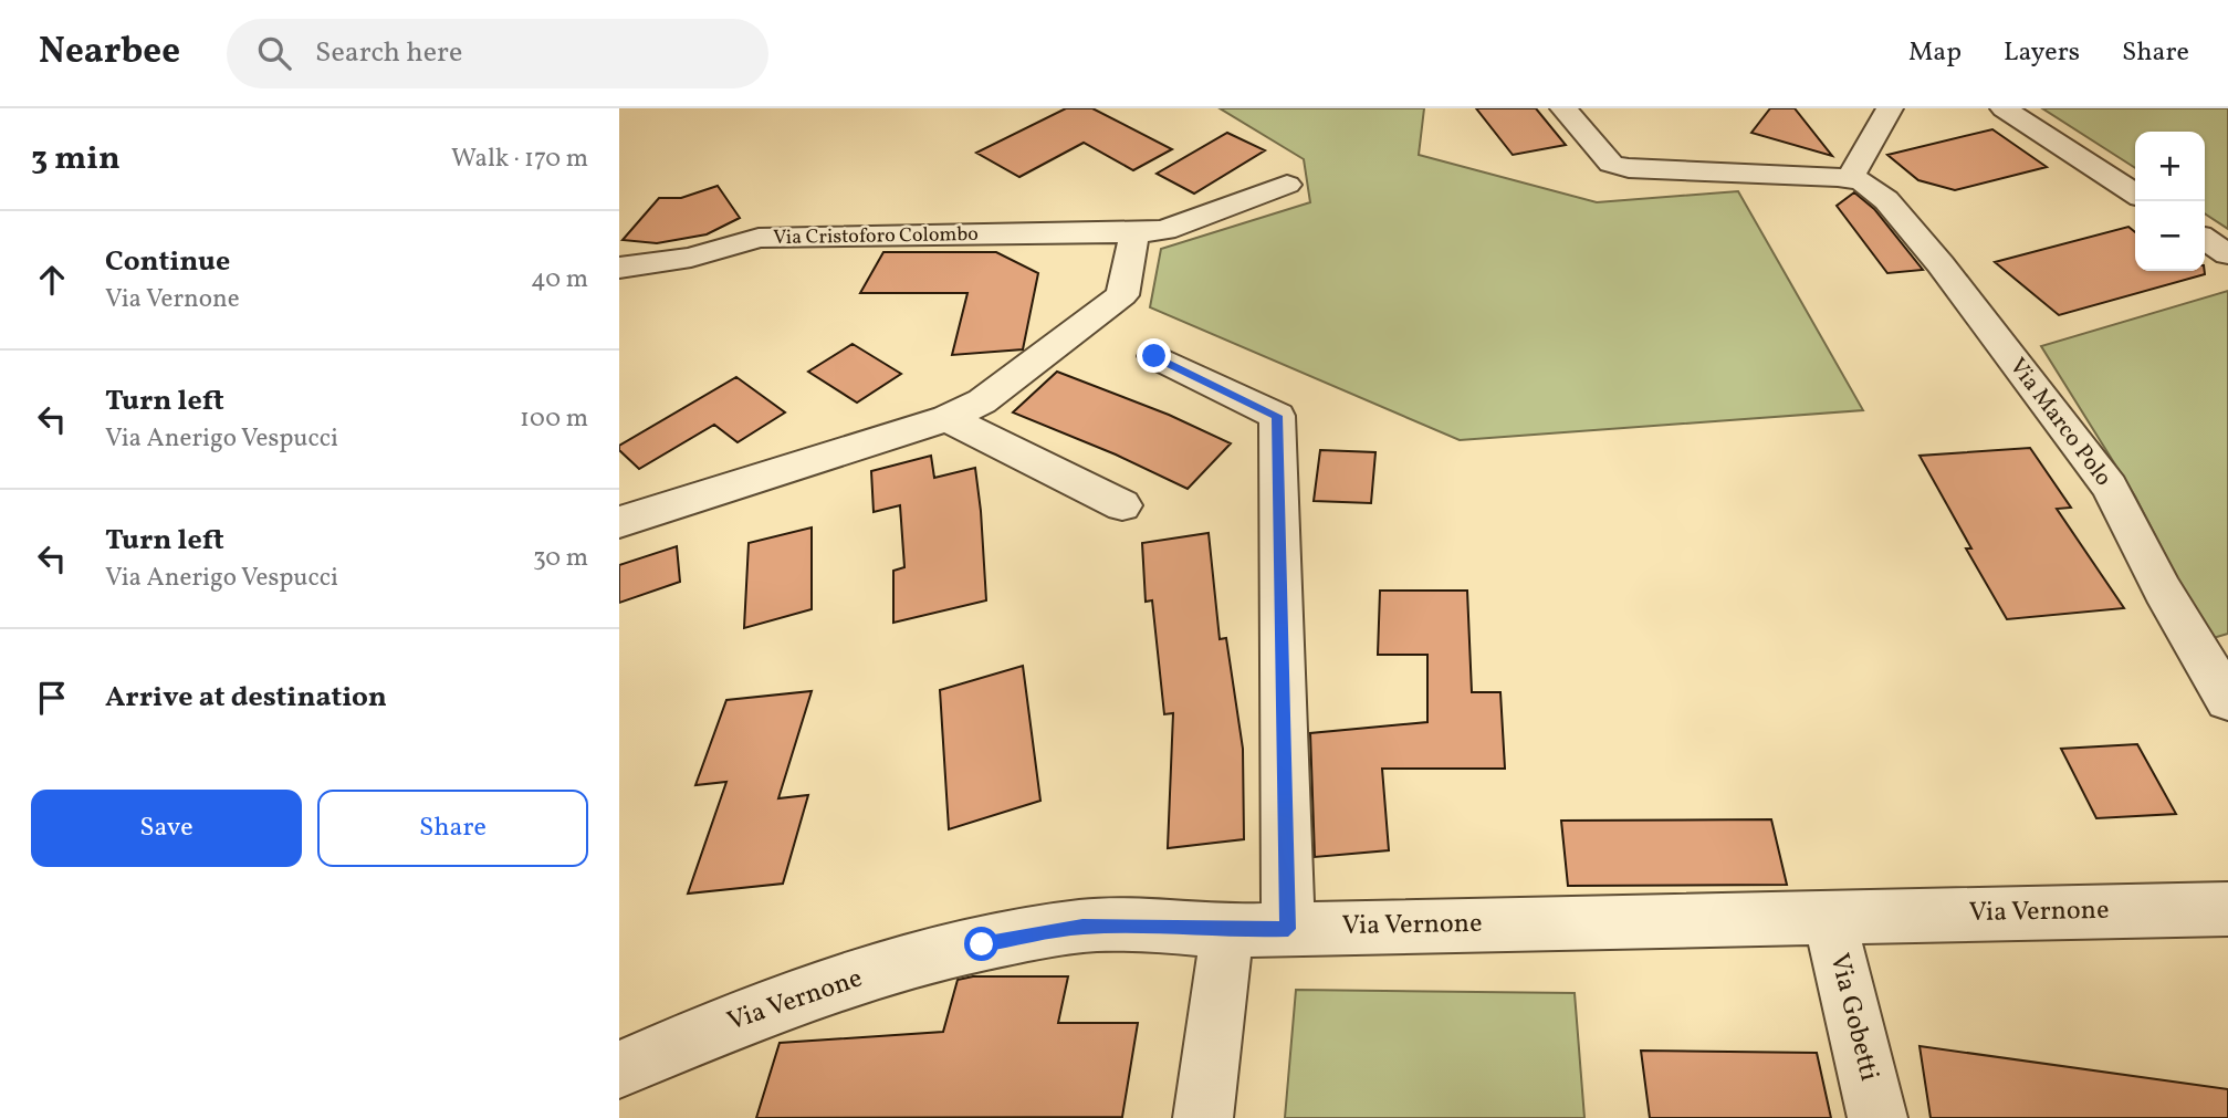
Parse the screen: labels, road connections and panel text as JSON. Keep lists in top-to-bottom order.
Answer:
{
  "streets": {
    "street": [
      "Via Cristoforo Colombo",
      "Via Marco Polo",
      "Via Vernone",
      "Via Gobetti"
    ]
  },
  "crossings": [
    ["Via Vernone", "Via Gobetti"]
  ],
  "page": {
    "header": "Nearbee",
    "search": "Search here",
    "nav": ["Map", "Layers", "Share"],
    "heading": ["3 min", "Walk · 170 m"],
    "map_buttons": ["+", "−"],
    "list": [
      ["Continue", "Via Vernone", "40 m"],
      ["Turn left", "Via Anerigo Vespucci", "100 m"],
      ["Turn left", "Via Anerigo Vespucci", "30 m"],
      "Arrive at destination"
    ],
    "buttons": ["Save", "Share"]
  }
}
